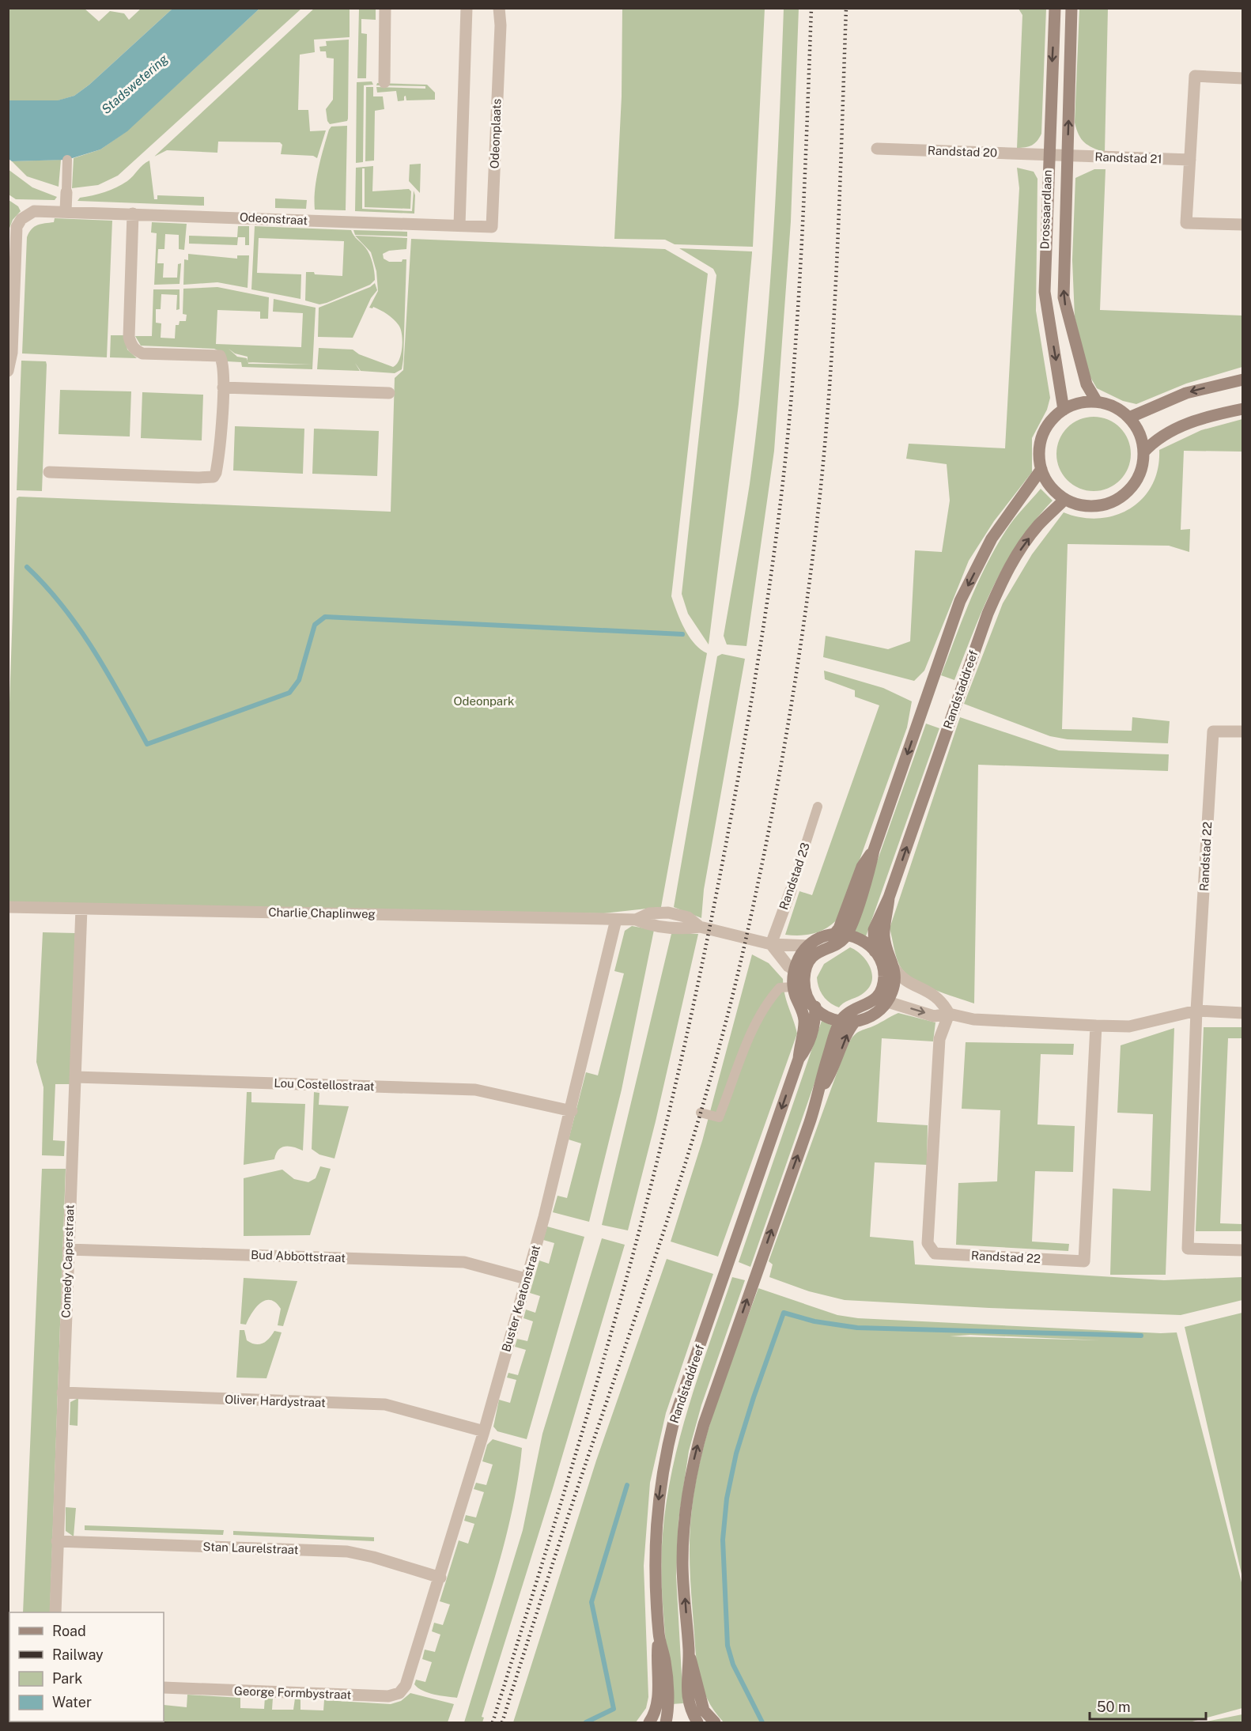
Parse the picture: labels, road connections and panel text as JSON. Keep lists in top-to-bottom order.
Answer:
{
  "streets": {
    "main road": ["Drossaardlaan", "Randstaddreef"],
    "street": [
      "Odeonplaats",
      "Randstad 20",
      "Randstad 21",
      "Odeonstraat",
      "Randstad 22",
      "Randstad 23",
      "Charlie Chaplinweg",
      "Lou Costellostraat",
      "Bud Abbottstraat",
      "Comedy Caperstraat",
      "Buster Keatonstraat",
      "Oliver Hardystraat",
      "Stan Laurelstraat",
      "George Formbystraat"
    ]
  },
  "crossings": [
    ["Odeonplaats", "Odeonstraat"],
    ["Randstad 20", "Randstad 21"],
    ["Randstad 20", "Drossaardlaan"],
    ["Randstad 21", "Drossaardlaan"],
    ["Drossaardlaan", "Randstaddreef"],
    ["Randstad 23", "Charlie Chaplinweg"],
    ["Charlie Chaplinweg", "Comedy Caperstraat"],
    ["Charlie Chaplinweg", "Buster Keatonstraat"],
    ["Lou Costellostraat", "Comedy Caperstraat"],
    ["Lou Costellostraat", "Buster Keatonstraat"],
    ["Bud Abbottstraat", "Comedy Caperstraat"],
    ["Bud Abbottstraat", "Buster Keatonstraat"],
    ["Comedy Caperstraat", "Oliver Hardystraat"],
    ["Comedy Caperstraat", "Stan Laurelstraat"],
    ["Buster Keatonstraat", "Oliver Hardystraat"],
    ["Buster Keatonstraat", "Stan Laurelstraat"],
    ["Buster Keatonstraat", "George Formbystraat"]
  ],
  "water": ["Stadswetering"],
  "parks": ["Odeonpark"],
  "legend": [
    "Road",
    "Railway",
    "Park",
    "Water"
  ],
  "scale_bar": "50 m"
}
